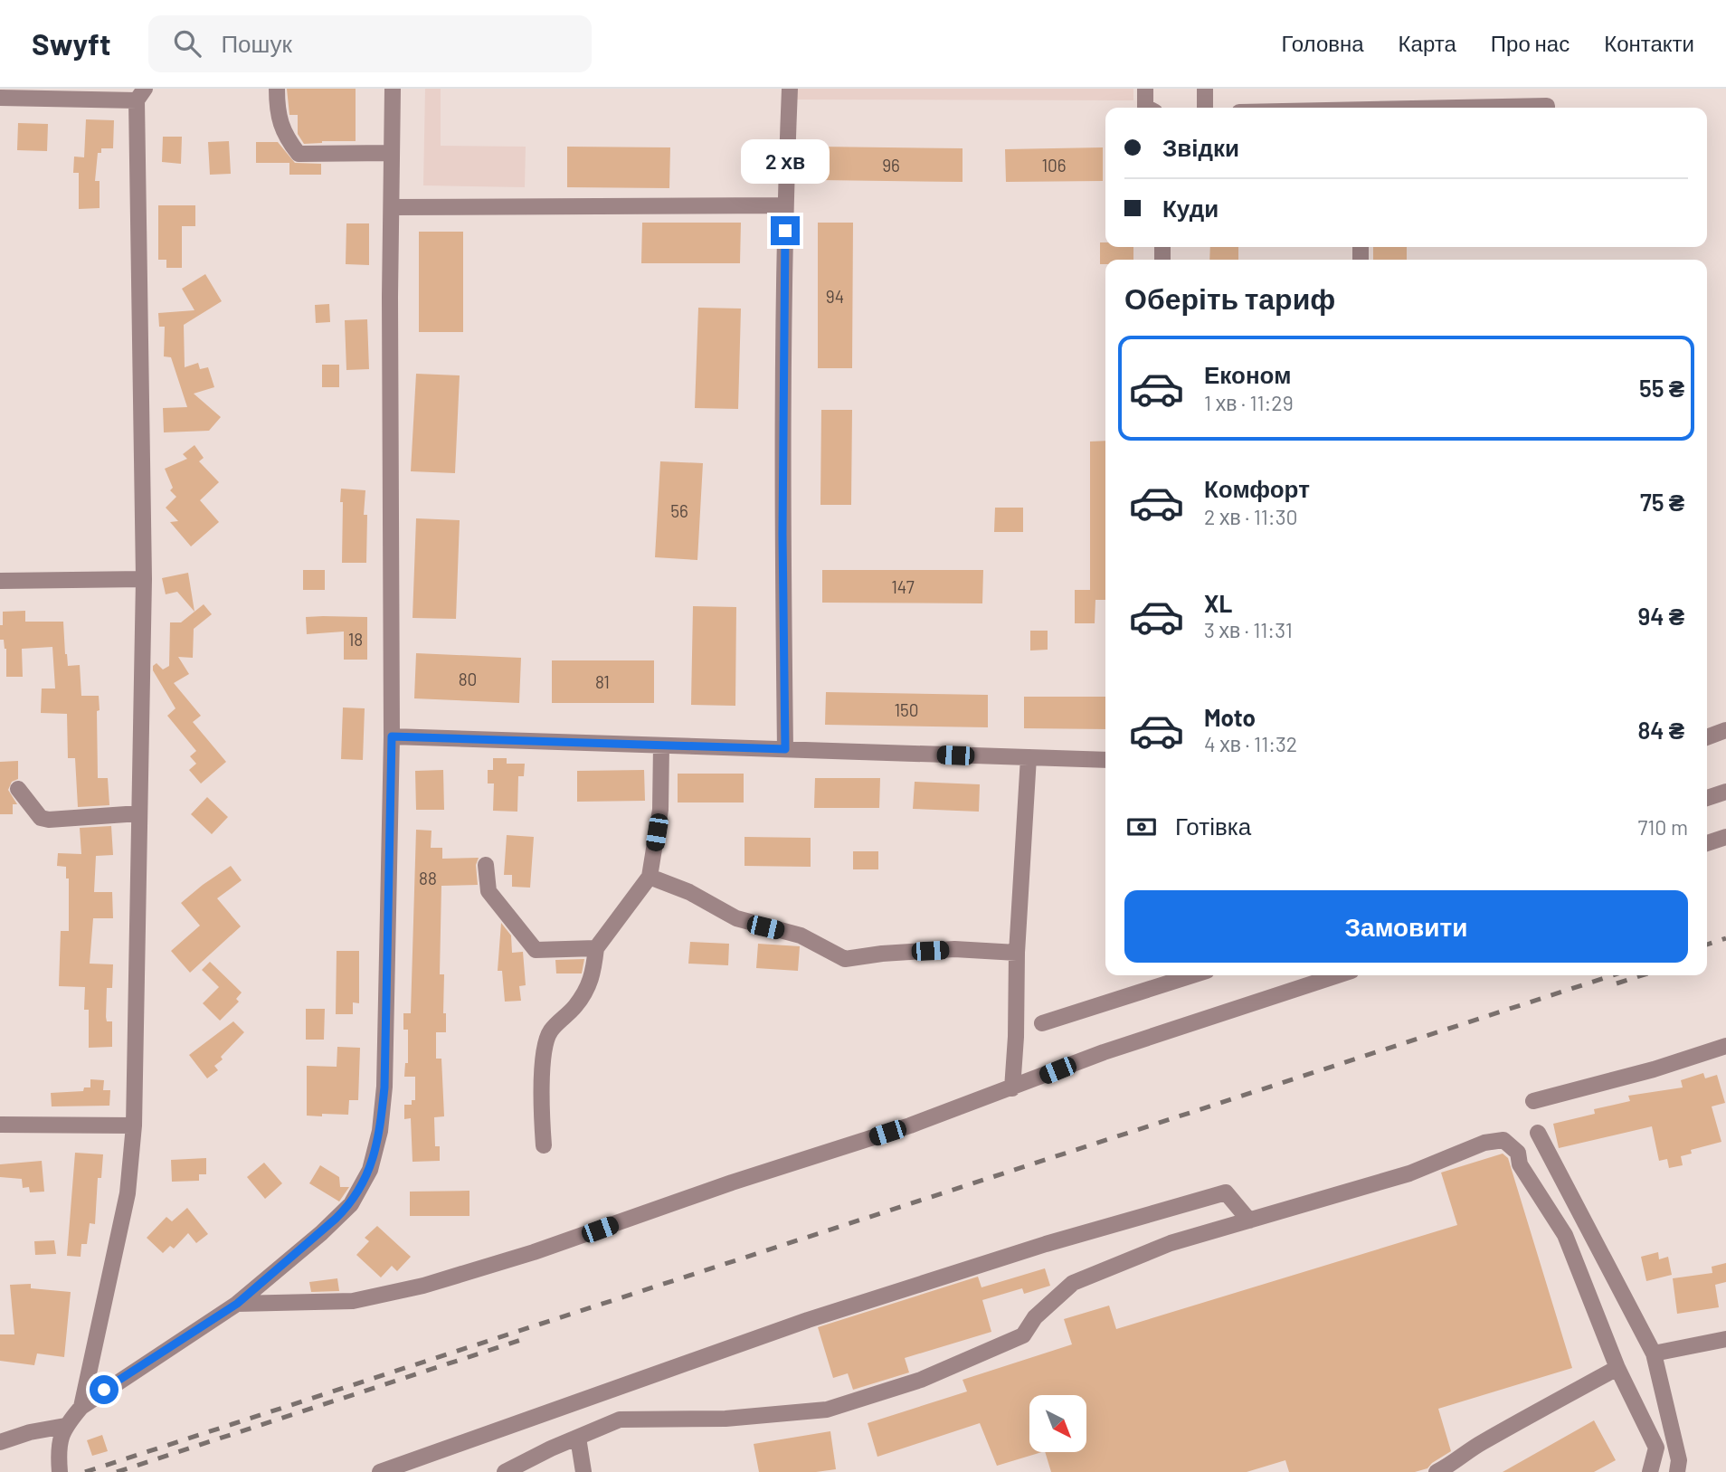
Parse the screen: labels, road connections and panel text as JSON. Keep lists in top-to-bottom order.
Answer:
{
  "house_numbers": [
    "96",
    "106",
    "94",
    "56",
    "147",
    "18",
    "80",
    "81",
    "150",
    "88"
  ],
  "north": "bottom right",
  "page": {
    "header": "Swyft",
    "search": "Пошук",
    "nav": [
      "Головна",
      "Карта",
      "Про нас",
      "Контакти"
    ],
    "banner": ["Звідки", "Куди"],
    "bubble": "2 хв",
    "heading": "Оберіть тариф",
    "list": [
      {
        "name": "Економ",
        "note": "1 хв · 11:29",
        "value": "55 ₴"
      },
      {
        "name": "Комфорт",
        "note": "2 хв · 11:30",
        "value": "75 ₴"
      },
      {
        "name": "XL",
        "note": "3 хв · 11:31",
        "value": "94 ₴"
      },
      {
        "name": "Moto",
        "note": "4 хв · 11:32",
        "value": "84 ₴"
      }
    ],
    "pay": ["Готівка", "710 m"],
    "buttons": "Замовити"
  }
}
